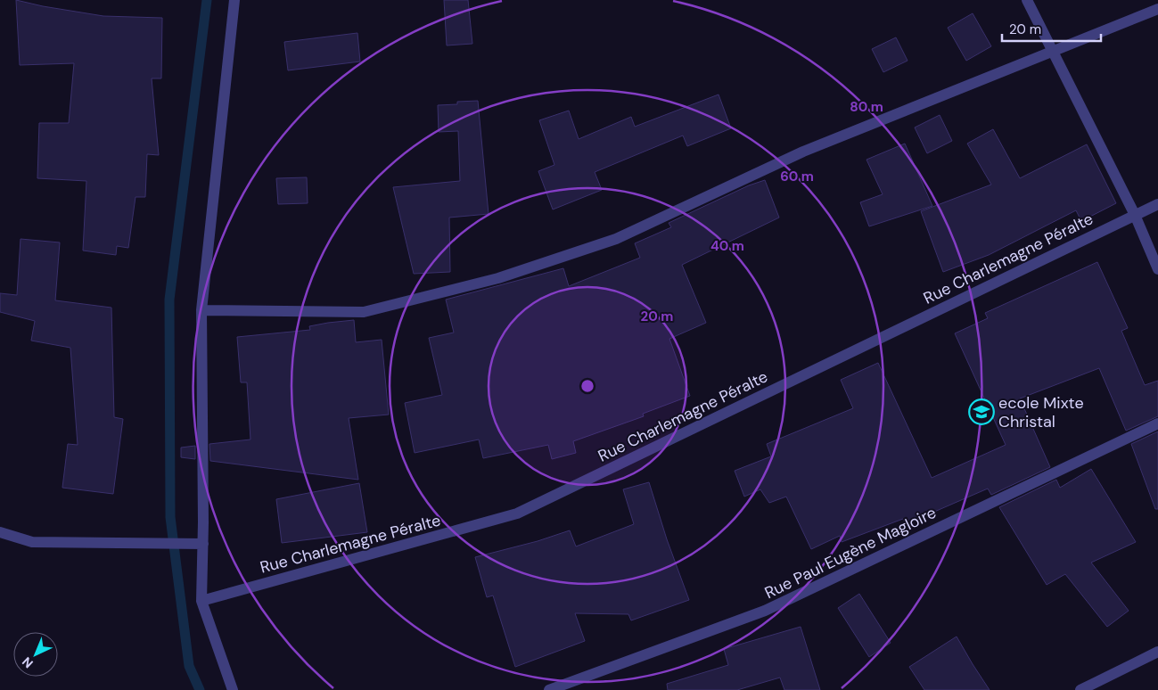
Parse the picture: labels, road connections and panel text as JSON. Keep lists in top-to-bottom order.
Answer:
{
  "streets": {
    "street": ["Rue Charlemagne Péralte", "Rue Paul Eugène Magloire"]
  },
  "places": {
    "school or university": ["ecole Mixte Christal"]
  },
  "scale_bar": "20 m",
  "north": "bottom left",
  "rings": [
    "80 m",
    "60 m",
    "40 m",
    "20 m"
  ]
}
